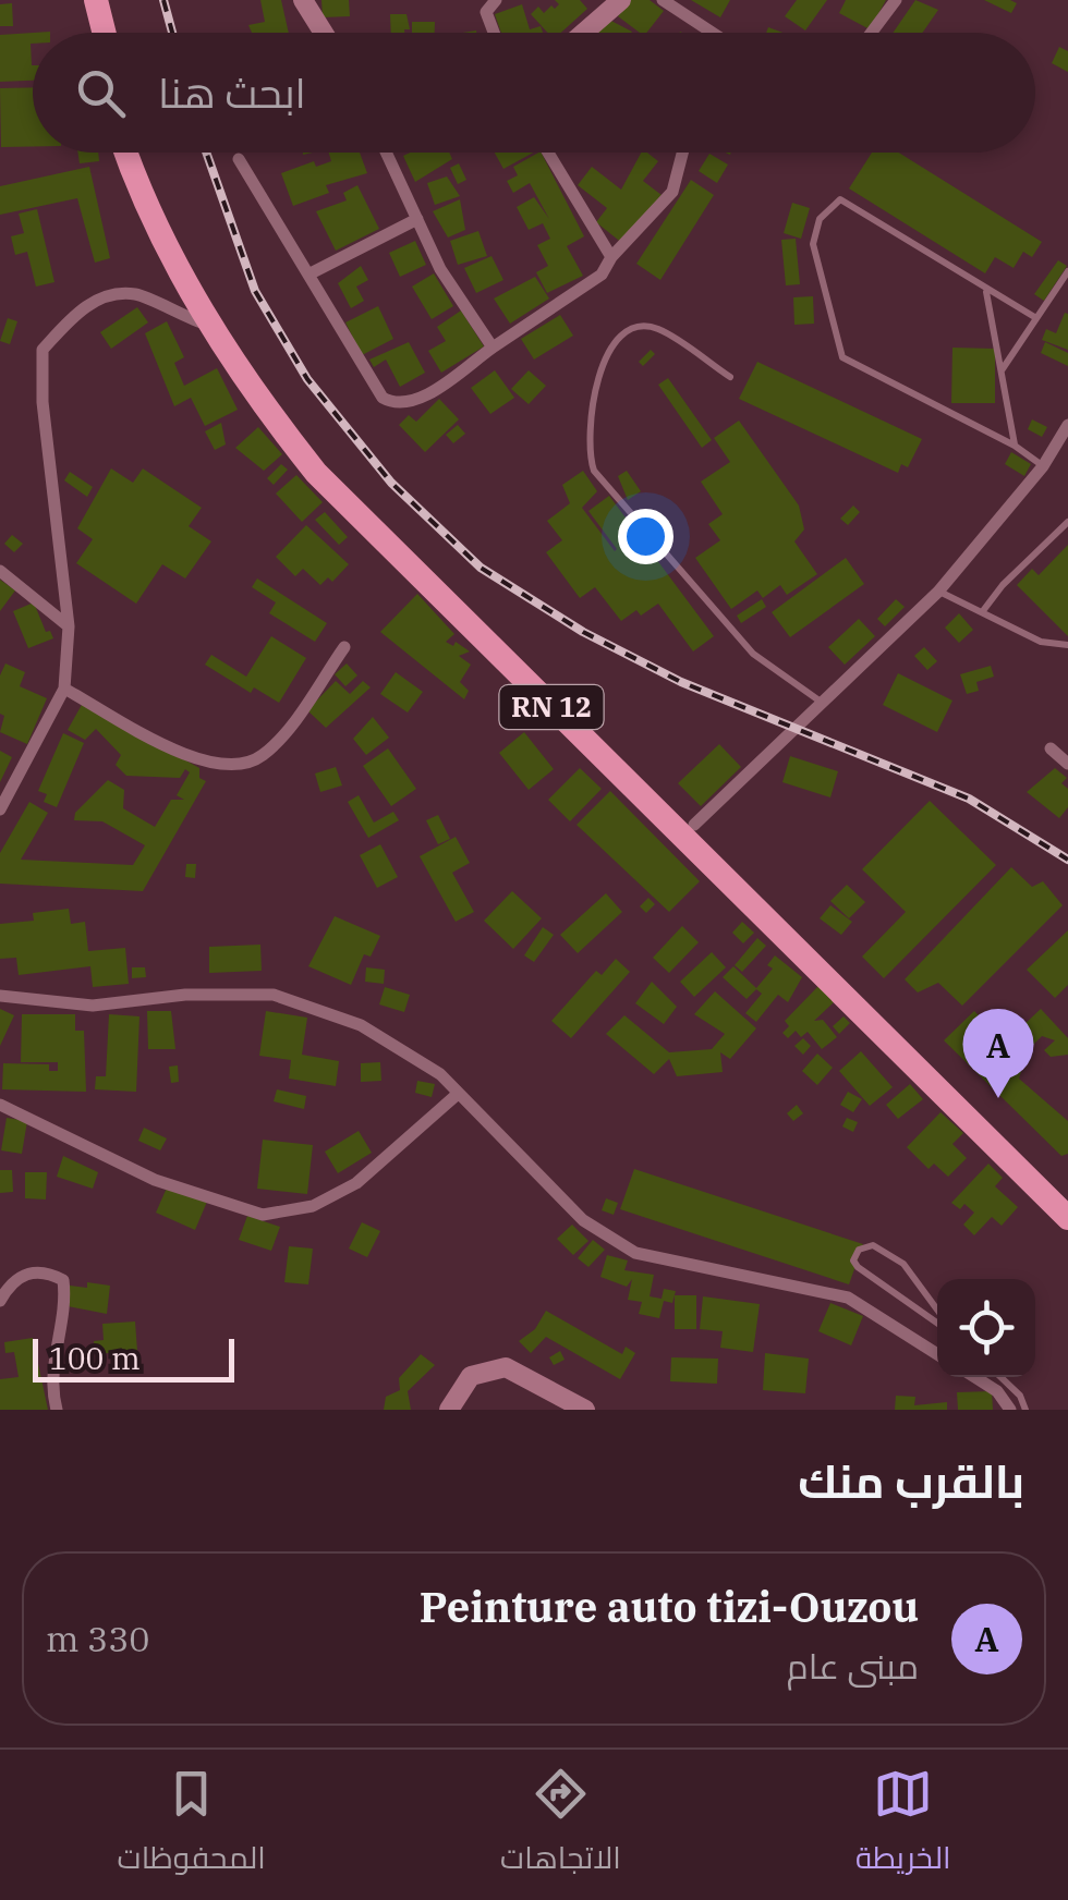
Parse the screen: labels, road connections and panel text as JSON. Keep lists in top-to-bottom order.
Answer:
{
  "streets": {
    "highway": ["RN 12"]
  },
  "scale_bar": "100 m",
  "page": {
    "search": "ابحث هنا",
    "pins": "A",
    "scale": "100 m",
    "heading": "بالقرب منك",
    "list": [
      {
        "mark": "A",
        "name": "Peinture auto tizi-Ouzou",
        "note": "مبنى عام",
        "value": "330 m"
      }
    ],
    "nav": ["الخريطة", "الاتجاهات", "المحفوظات"]
  }
}
